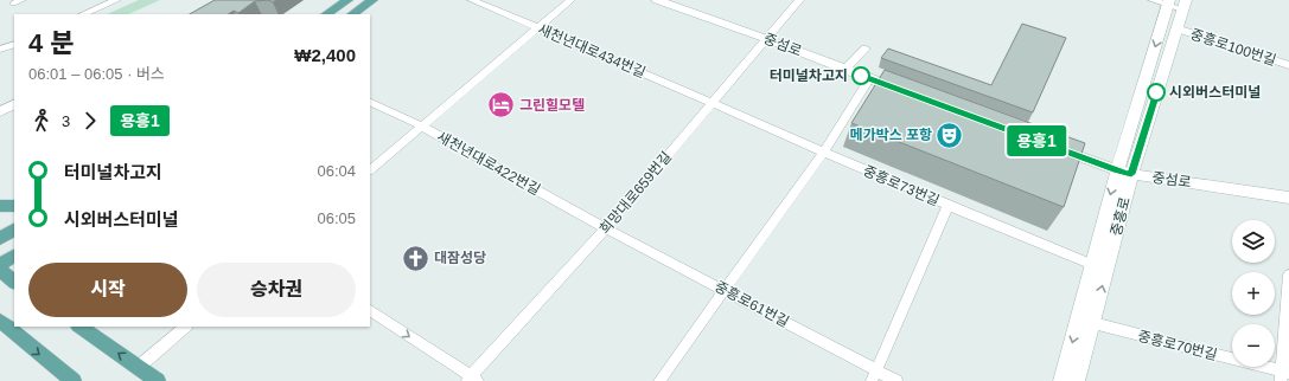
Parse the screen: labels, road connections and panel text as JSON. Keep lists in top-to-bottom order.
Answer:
{
  "streets": {
    "main road": ["중섬로", "중흥로"],
    "street": [
      "중흥로100번길",
      "새천년대로434번길",
      "새천년대로422번길",
      "중흥로73번길",
      "희망대로659번길",
      "중흥로61번길",
      "중흥로70번길"
    ]
  },
  "crossings": [
    ["중섬로", "희망대로659번길"],
    ["중섬로", "중흥로"],
    ["중흥로100번길", "중흥로"],
    ["새천년대로434번길", "중흥로73번길"],
    ["새천년대로434번길", "희망대로659번길"],
    ["새천년대로422번길", "희망대로659번길"],
    ["새천년대로422번길", "중흥로61번길"],
    ["중흥로73번길", "희망대로659번길"],
    ["중흥로73번길", "중흥로"],
    ["희망대로659번길", "중흥로61번길"],
    ["중흥로", "중흥로70번길"]
  ],
  "places": {
    "other": ["터미널차고지", "시외버스터미널"],
    "hotel": ["그린힐모텔"],
    "theatre": ["메가박스 포항"],
    "church": ["대잠성당"]
  },
  "lines": ["bus line 용흥1"],
  "page": {
    "on_map": "용흥1",
    "heading": ["4 분", "06:01 – 06:05 · 버스", "₩2,400"],
    "legs": ["3", "용흥1"],
    "list": [
      {
        "name": "터미널차고지",
        "value": "06:04"
      },
      {
        "name": "시외버스터미널",
        "value": "06:05"
      }
    ],
    "map_buttons": ["+", "−"],
    "buttons": ["시작", "승차권"]
  }
}
